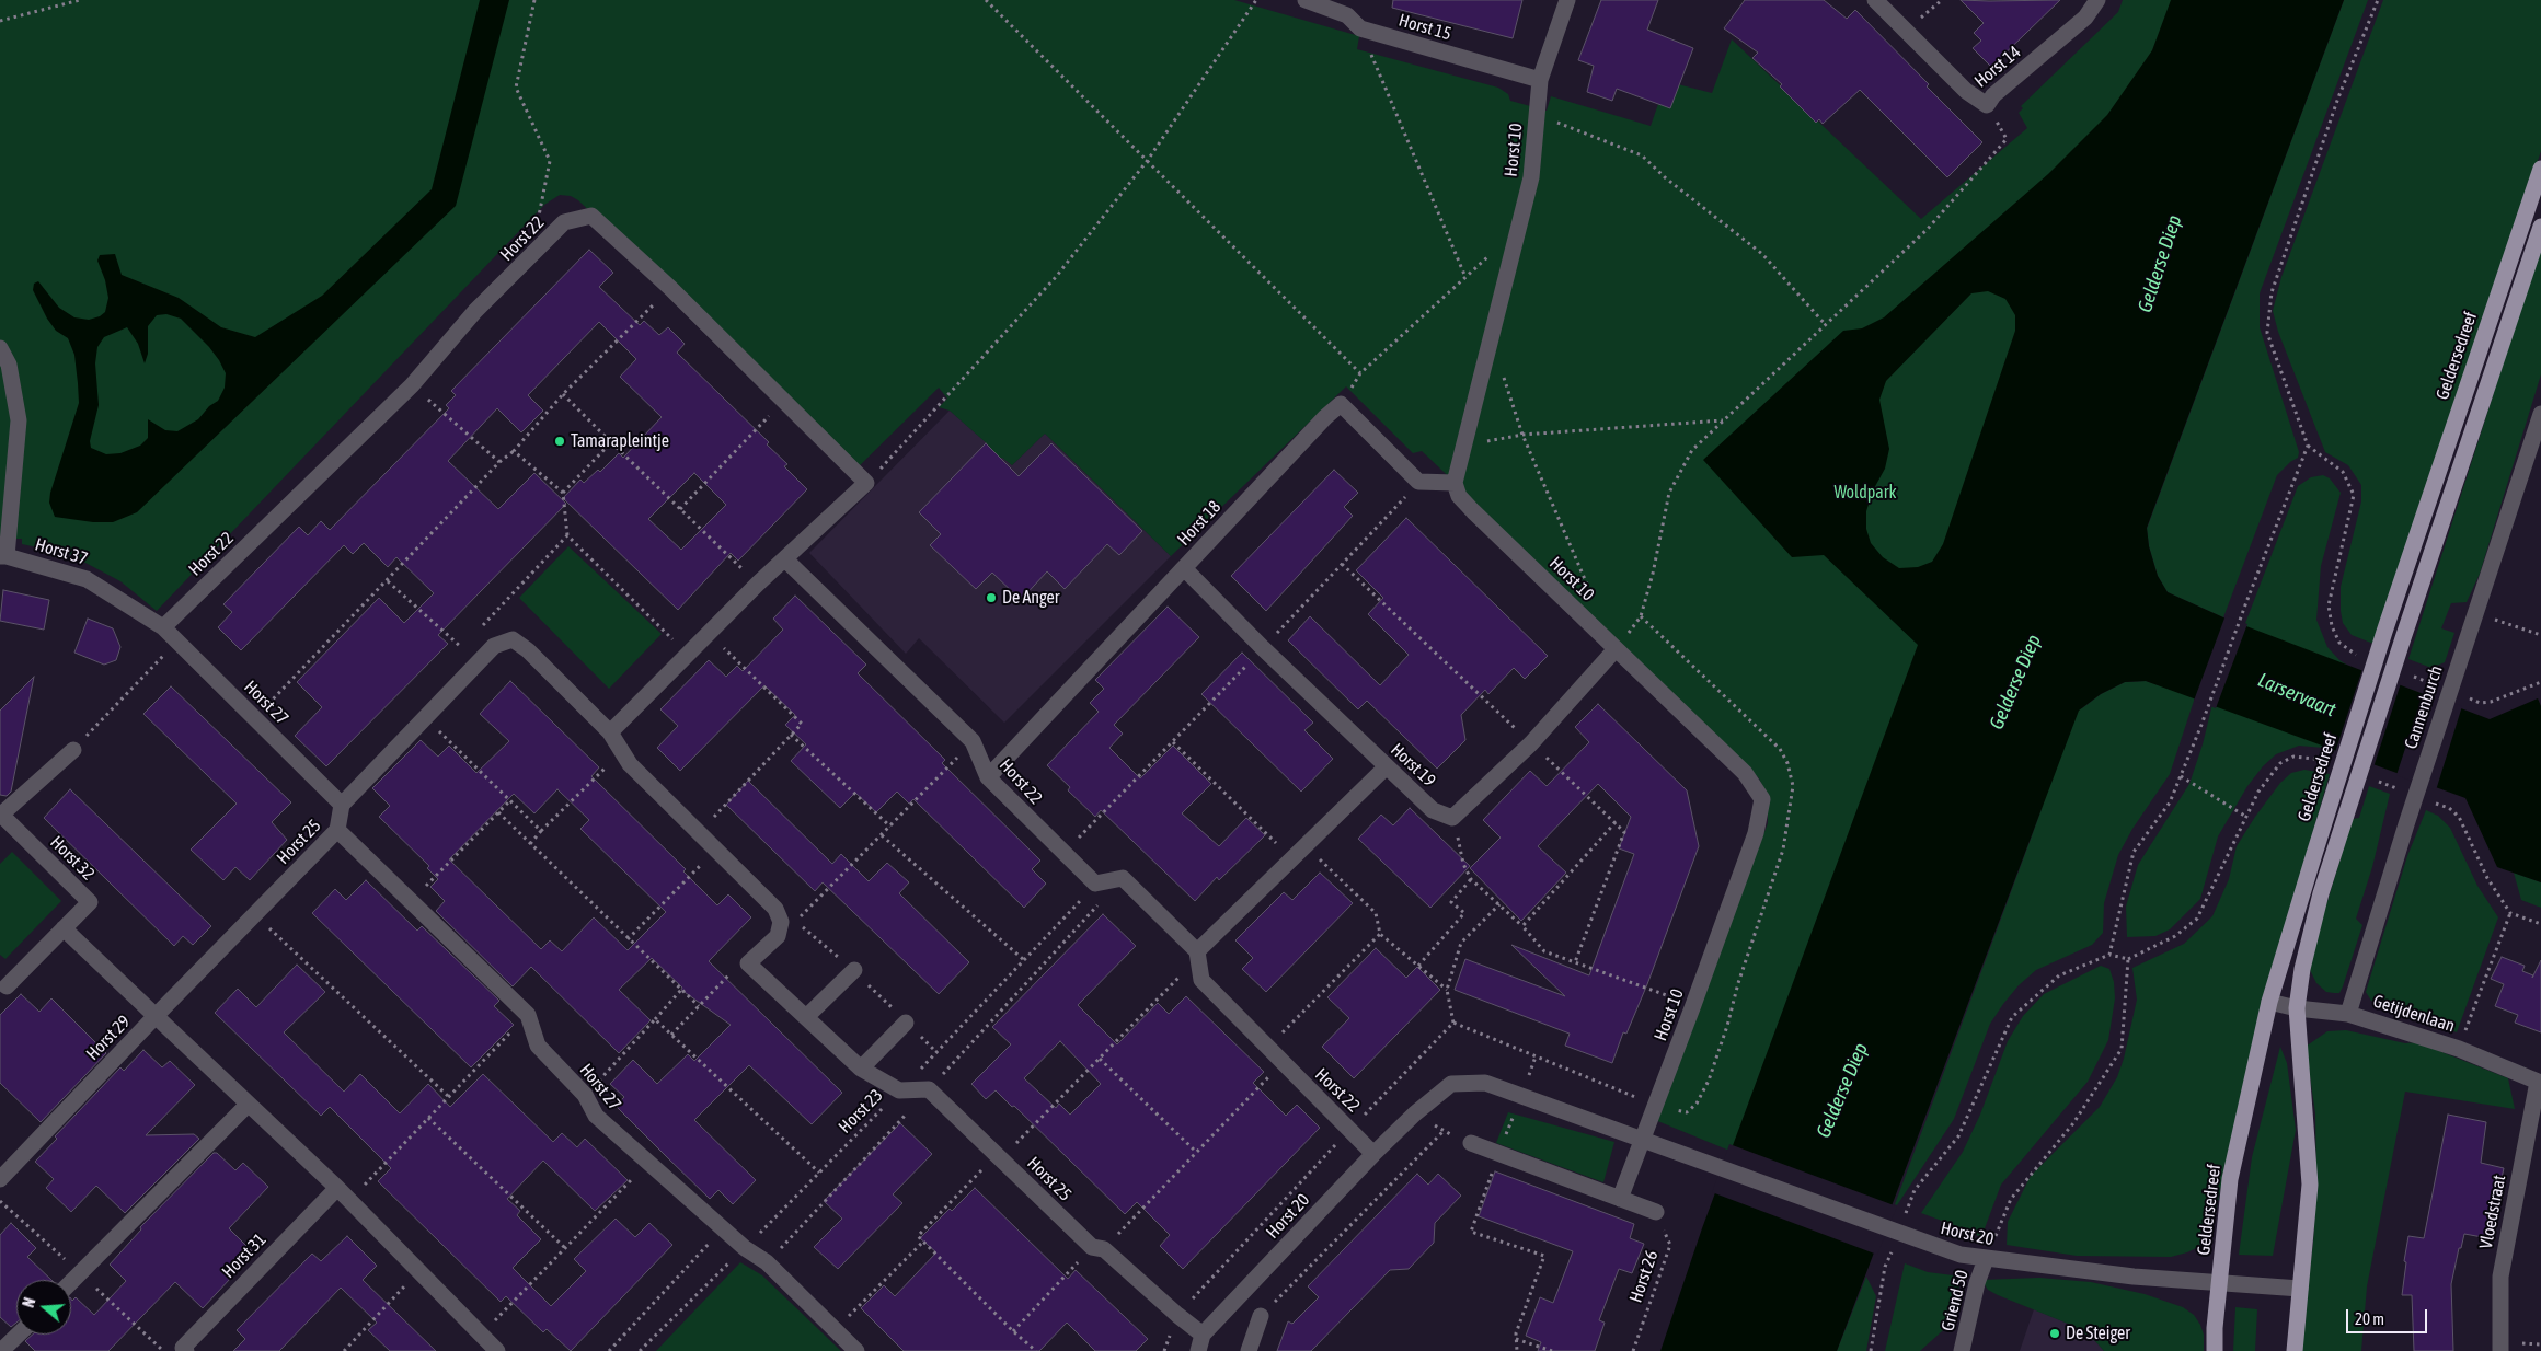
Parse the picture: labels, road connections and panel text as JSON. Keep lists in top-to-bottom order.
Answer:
{
  "streets": {
    "main road": ["Geldersedreef"],
    "street": [
      "Horst 15",
      "Horst 14",
      "Horst 10",
      "Horst 22",
      "Horst 18",
      "Horst 37",
      "Horst 27",
      "Cannenburch",
      "Horst 19",
      "Horst 25",
      "Horst 32",
      "Getijdenlaan",
      "Horst 29",
      "Vloedstraat",
      "Horst 20",
      "Horst 31",
      "Griend 50"
    ],
    "path": ["Horst 23", "Horst 26"]
  },
  "crossings": [
    ["Horst 15", "Horst 10"],
    ["Horst 10", "Horst 20"],
    ["Horst 22", "Horst 18"],
    ["Horst 22", "Horst 37"],
    ["Horst 22", "Horst 27"],
    ["Horst 22", "Horst 23"],
    ["Horst 22", "Horst 20"],
    ["Geldersedreef", "Getijdenlaan"],
    ["Geldersedreef", "Horst 20"],
    ["Horst 18", "Horst 19"],
    ["Horst 37", "Horst 27"],
    ["Horst 27", "Horst 25"],
    ["Horst 27", "Horst 23"],
    ["Cannenburch", "Getijdenlaan"],
    ["Horst 25", "Horst 29"],
    ["Horst 25", "Horst 23"],
    ["Horst 25", "Horst 20"],
    ["Getijdenlaan", "Vloedstraat"],
    ["Horst 29", "Horst 31"],
    ["Horst 20", "Griend 50"]
  ],
  "water": ["Gelderse Diep", "Larservaart"],
  "parks": ["Woldpark"],
  "places": ["Tamarapleintje", "De Anger", "De Steiger"],
  "scale_bar": "20 m",
  "north": "left"
}
